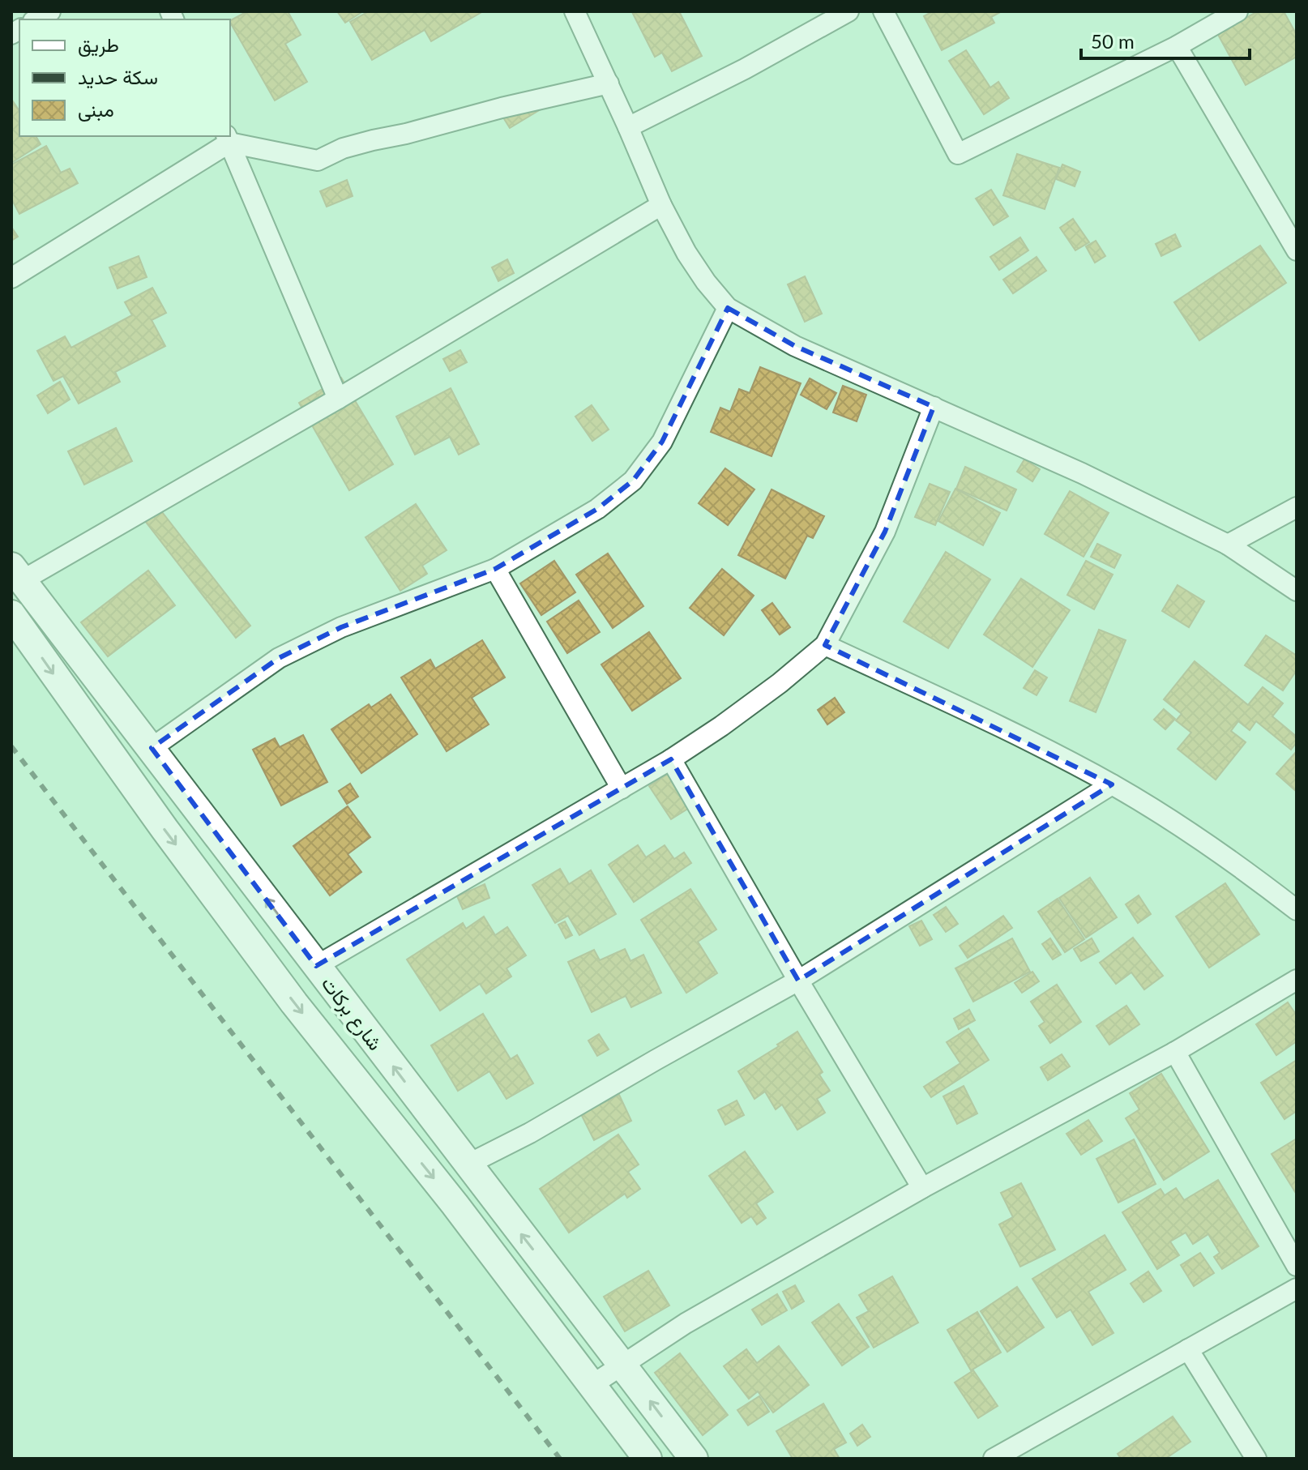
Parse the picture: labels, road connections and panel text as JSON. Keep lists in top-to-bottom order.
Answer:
{
  "streets": {
    "main road": ["شارع بركات"]
  },
  "legend": ["طريق", "سكة حديد", "مبنى"],
  "scale_bar": "50 m"
}
